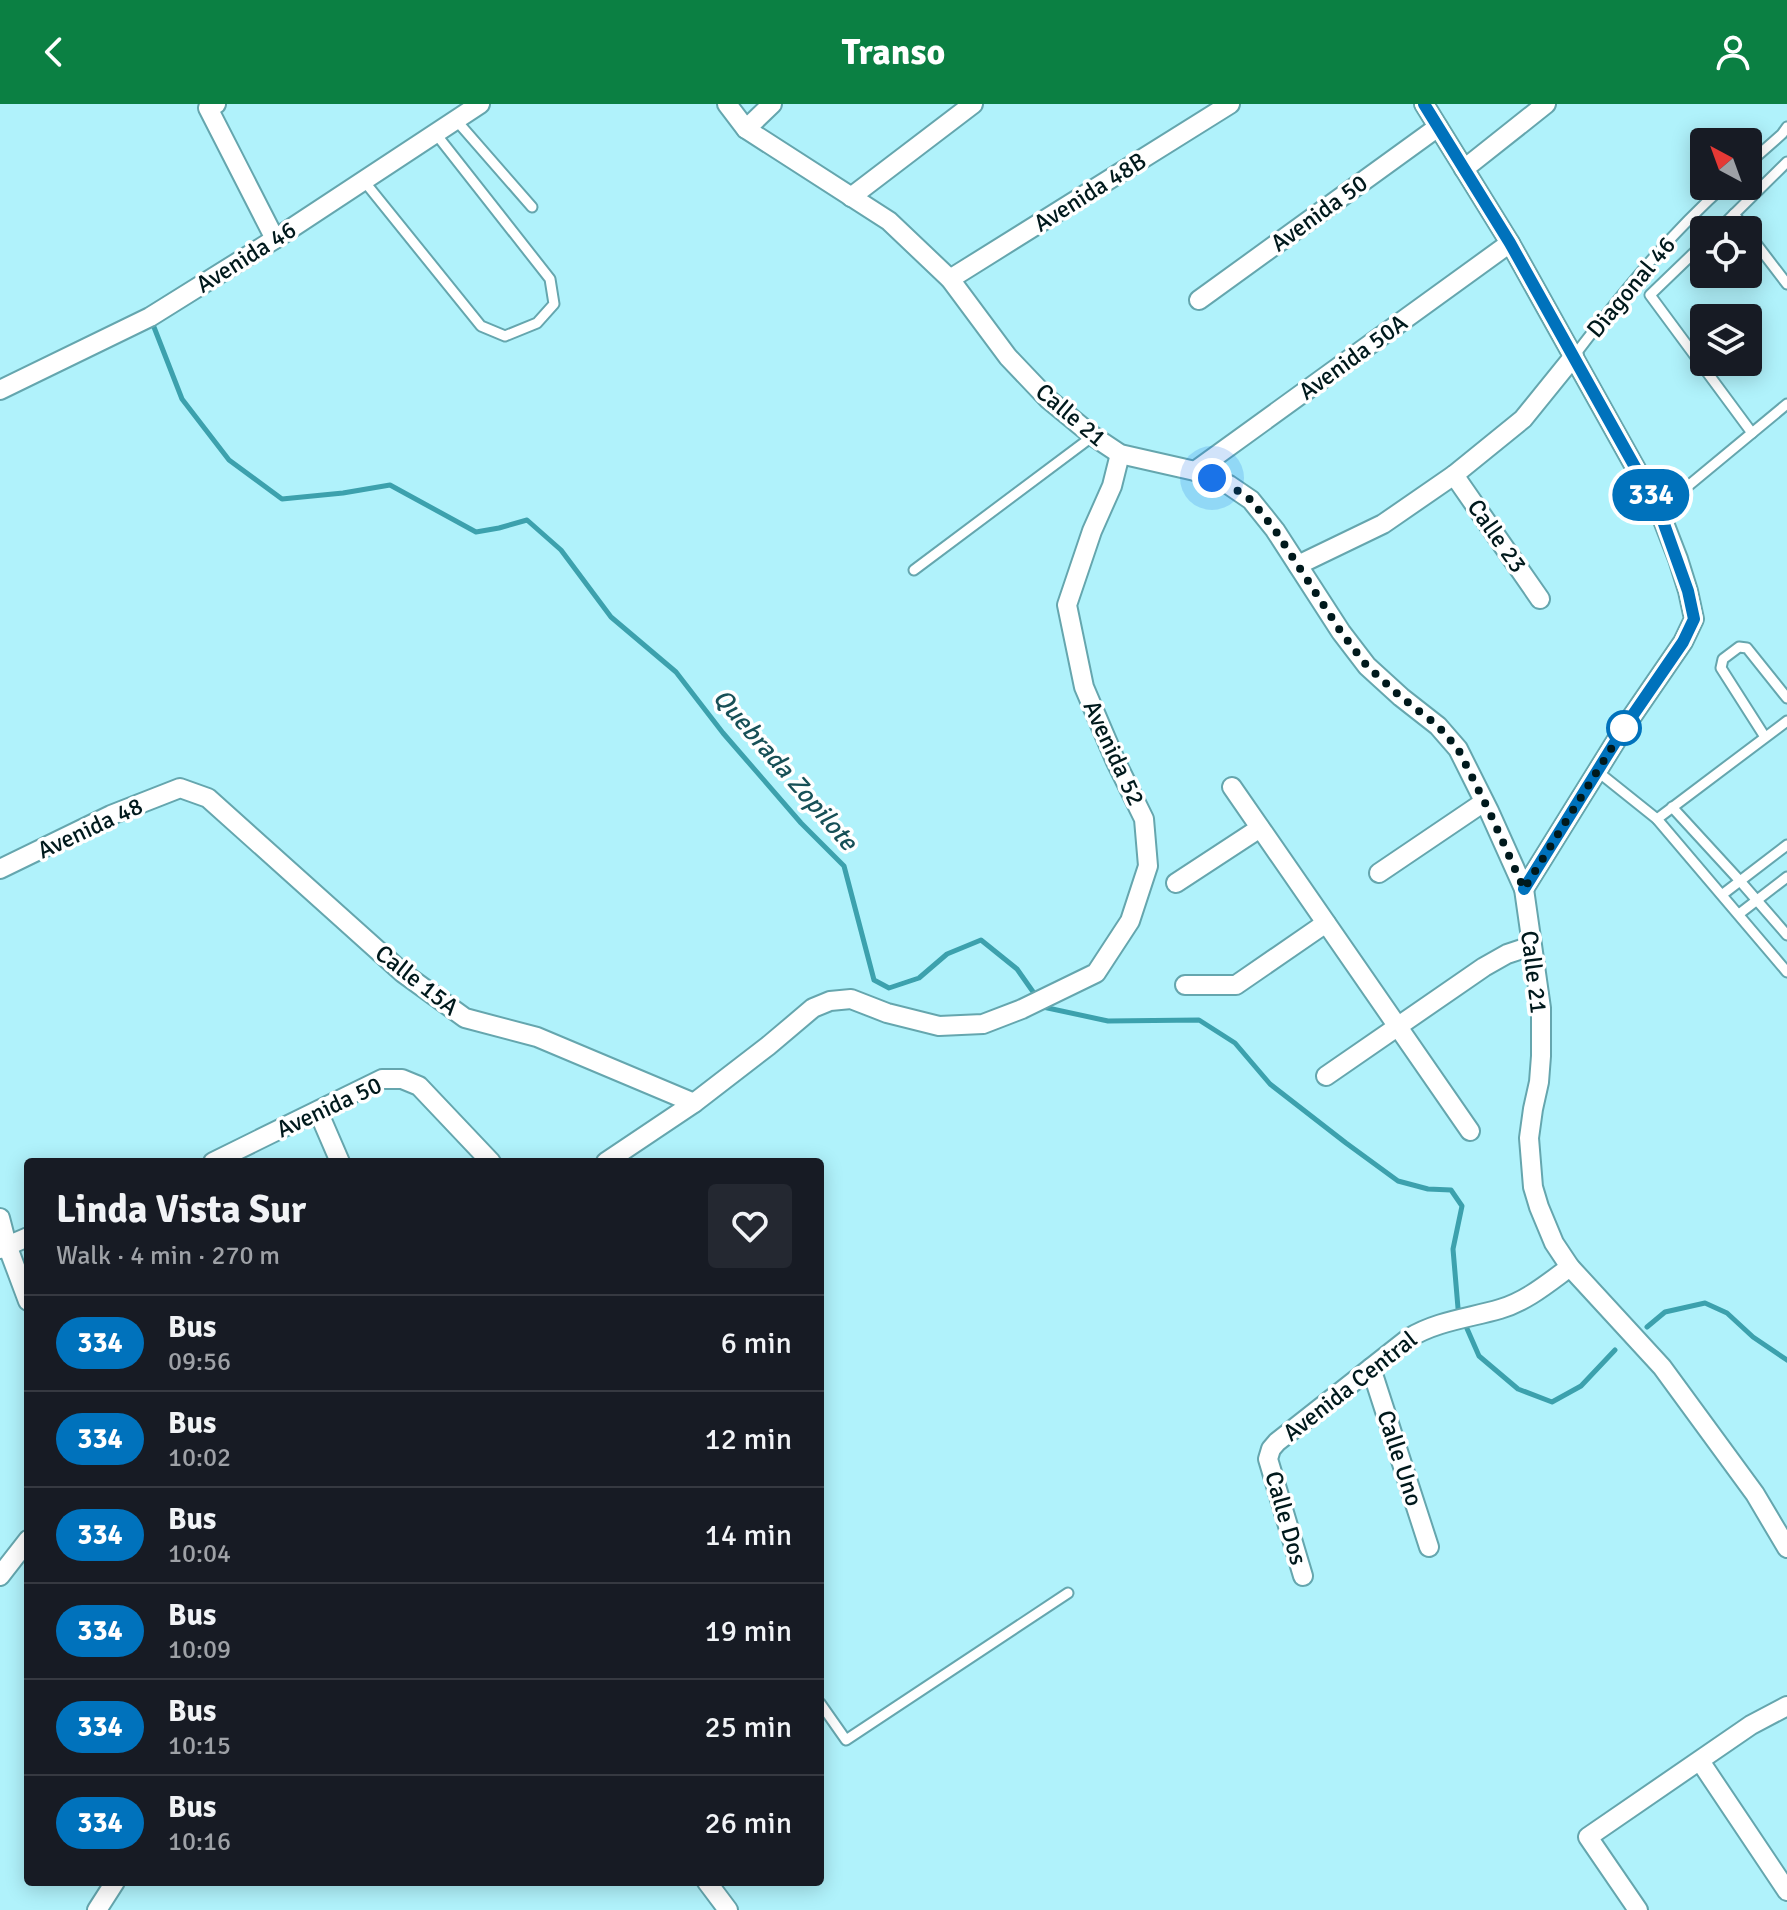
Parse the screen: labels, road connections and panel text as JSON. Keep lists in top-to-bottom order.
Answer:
{
  "streets": {
    "street": [
      "Avenida 48B",
      "Avenida 50",
      "Avenida 46",
      "Avenida 50A",
      "Calle 21",
      "Calle 23",
      "Avenida 52",
      "Avenida 48",
      "Calle 15A",
      "Avenida Central",
      "Calle Uno",
      "Calle Dos"
    ],
    "lane": ["Diagonal 46"]
  },
  "crossings": [
    ["Avenida 48B", "Calle 21"],
    ["Avenida 50A", "Calle 21"],
    ["Calle 21", "Avenida 52"],
    ["Calle 21", "Avenida Central"],
    ["Avenida 52", "Calle 15A"],
    ["Avenida 48", "Calle 15A"],
    ["Avenida Central", "Calle Uno"],
    ["Avenida Central", "Calle Dos"]
  ],
  "water": ["Quebrada Zopilote"],
  "lines": ["bus line 334"],
  "north": "top left",
  "page": {
    "header": "Transo",
    "on_map": "334",
    "heading": ["Linda Vista Sur", "Walk · 4 min · 270 m"],
    "list": [
      {
        "mark": "334",
        "name": "Bus",
        "note": "09:56",
        "value": "6 min"
      },
      {
        "mark": "334",
        "name": "Bus",
        "note": "10:02",
        "value": "12 min"
      },
      {
        "mark": "334",
        "name": "Bus",
        "note": "10:04",
        "value": "14 min"
      },
      {
        "mark": "334",
        "name": "Bus",
        "note": "10:09",
        "value": "19 min"
      },
      {
        "mark": "334",
        "name": "Bus",
        "note": "10:15",
        "value": "25 min"
      },
      {
        "mark": "334",
        "name": "Bus",
        "note": "10:16",
        "value": "26 min"
      }
    ]
  }
}
